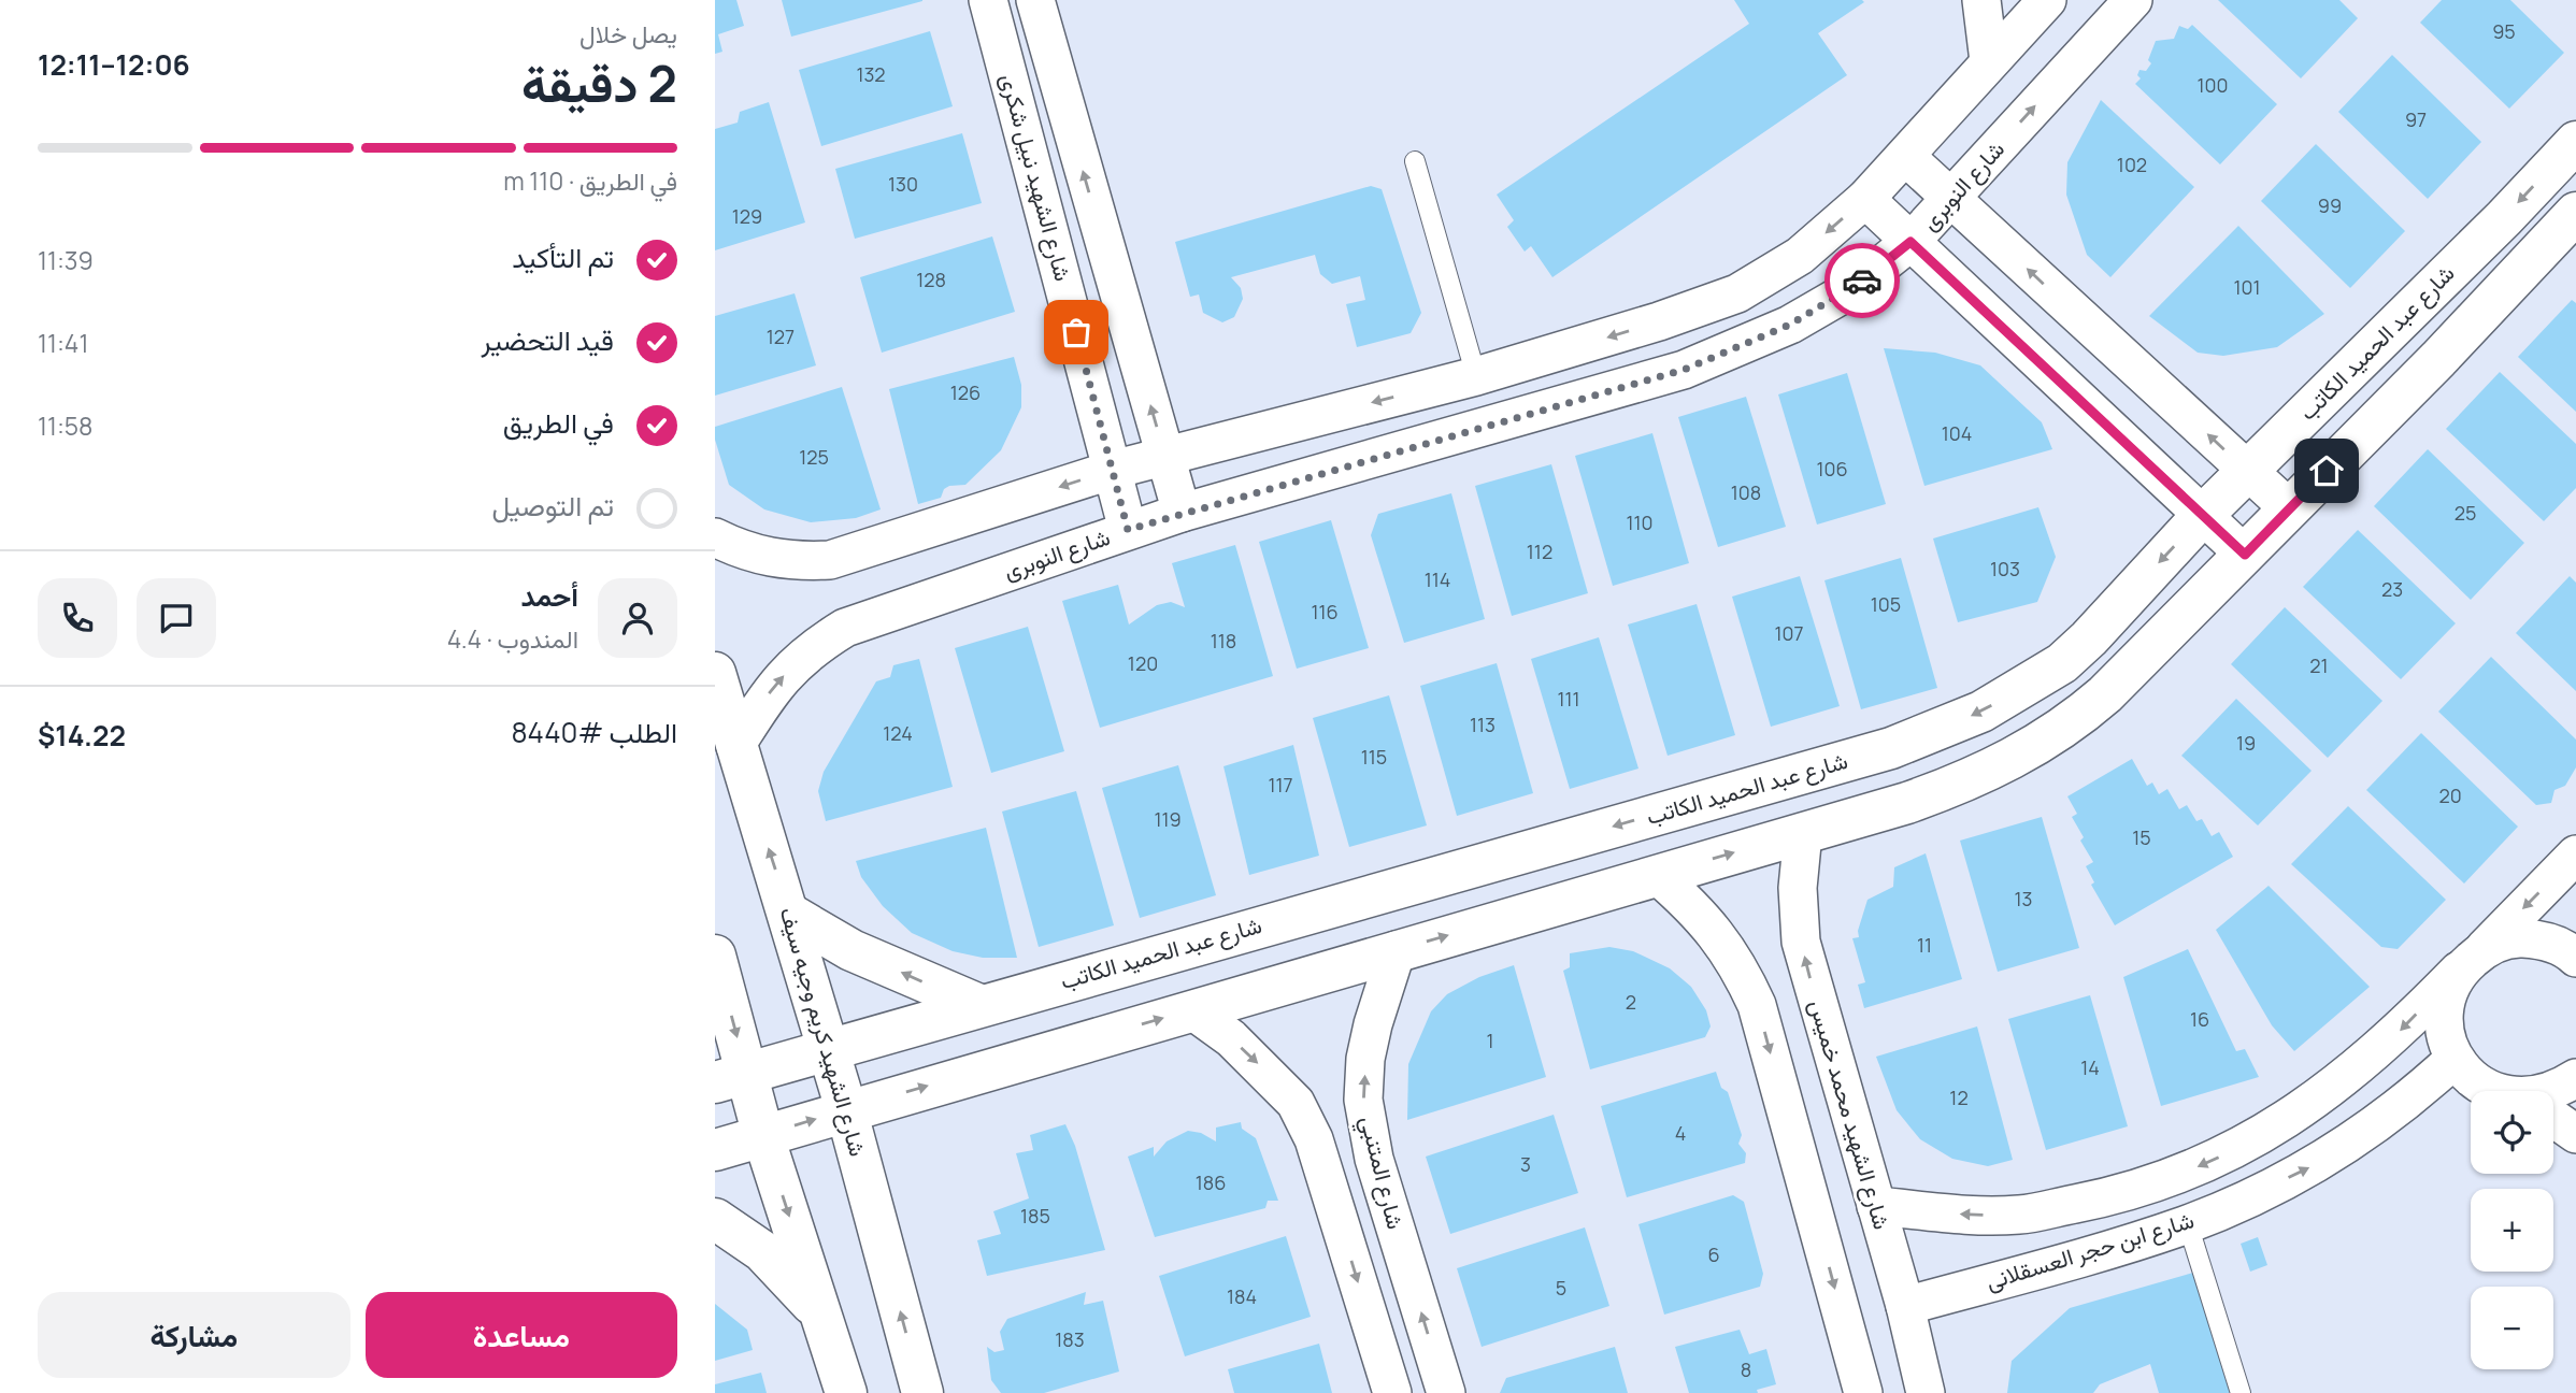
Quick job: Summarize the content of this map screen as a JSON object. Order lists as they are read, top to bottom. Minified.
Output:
{"streets":{"street":["شارع الشهيد نبيل شكرى","شارع النوبرى","شارع عبد الحميد الكاتب","شارع الشهيد كريم وجيه سيف","شارع الشهيد محمد خميس","شارع المتنبي","شارع ابن حجر العسقلانى"]},"crossings":[["شارع الشهيد نبيل شكرى","شارع النوبرى"],["شارع النوبرى","شارع الشهيد كريم وجيه سيف"],["شارع عبد الحميد الكاتب","شارع الشهيد كريم وجيه سيف"],["شارع الشهيد محمد خميس","شارع ابن حجر العسقلانى"]],"one_way":["شارع النوبرى"],"house_numbers":["95","132","100","97","102","130","99","129","128","101","127","126","104","125","106","108","25","110","112","103","114","23","105","116","107","118","120","21","111","113","124","19","115","117","20","119","15","13","11","2","16","1","14","12","4","3","186","185","6","5","184","183","8"],"page":{"heading":["2 دقيقة","يصل خلال","12:06–12:11"],"panel":["أحمد","المندوب · 4.4","الطلب #8440","$14.22"],"bar":"في الطريق · 110 m","list":[["تم التأكيد","11:39"],["قيد التحضير","11:41"],["في الطريق","11:58"],"تم التوصيل"],"map_buttons":["+","−"],"buttons":["مساعدة","مشاركة"]}}
